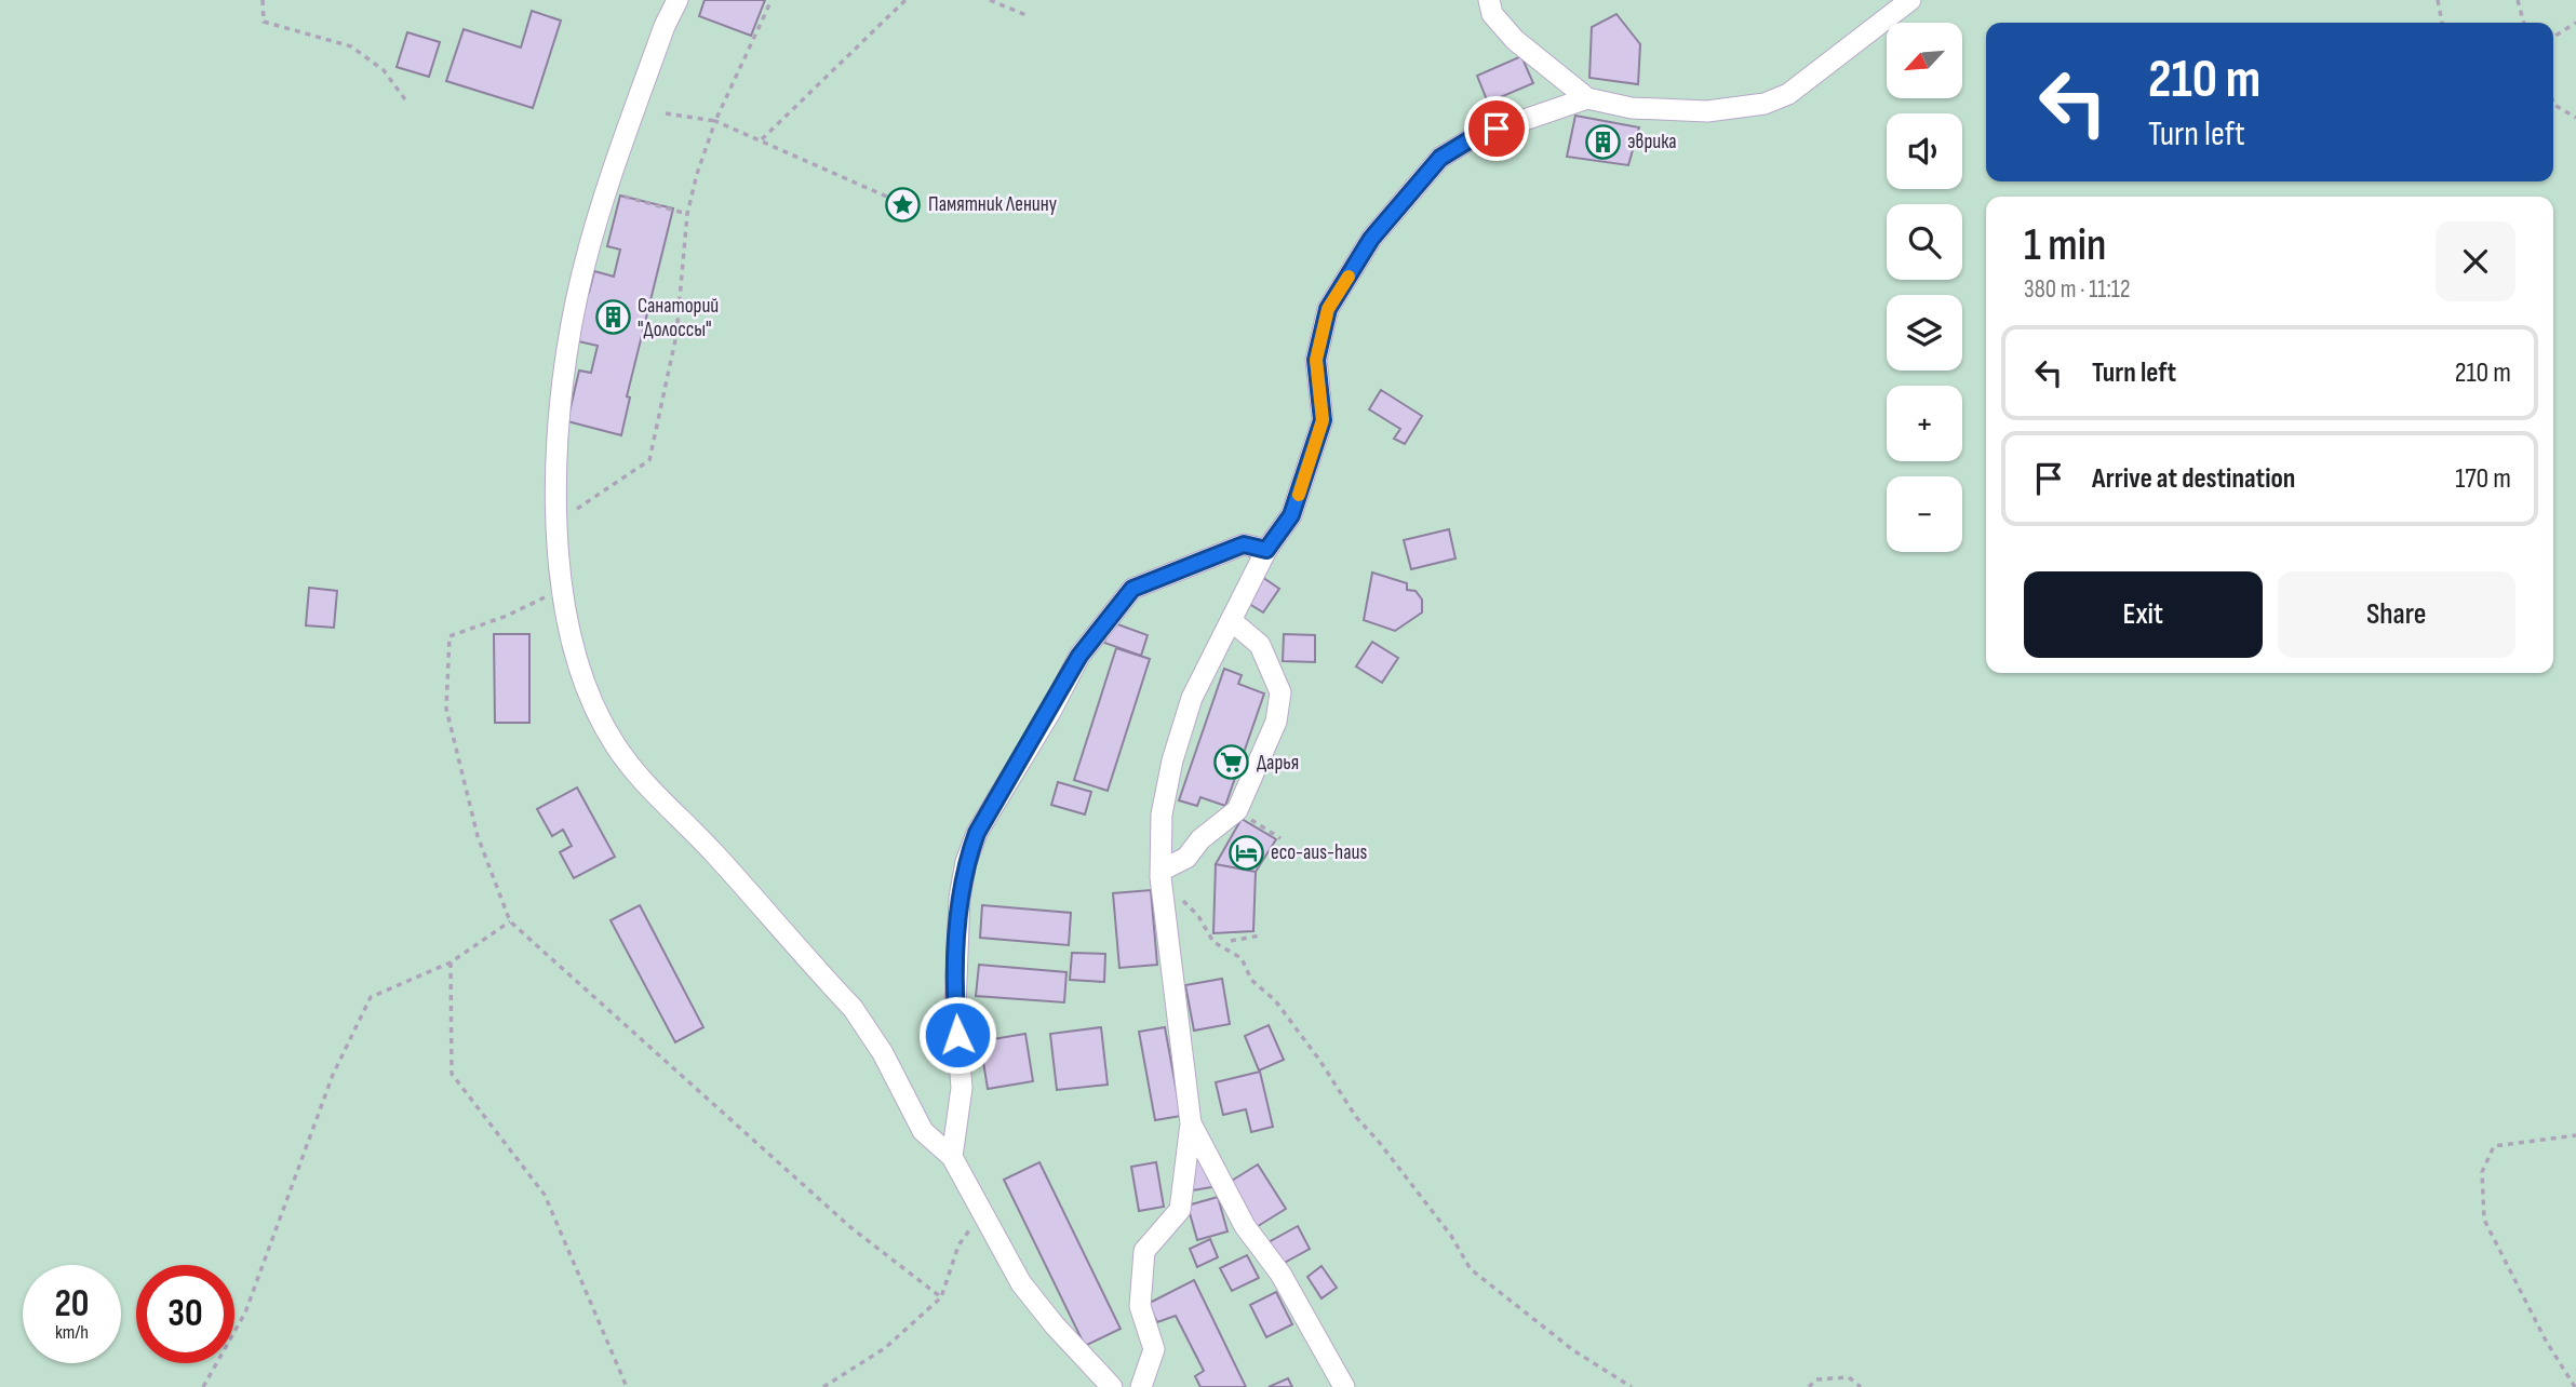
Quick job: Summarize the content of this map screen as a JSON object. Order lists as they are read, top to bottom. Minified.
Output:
{"places":{"building":["эврика","Санаторий \"Долоссы\""],"place":["Памятник Ленину"],"supermarket":["Дарья"],"hotel":["eco-aus-haus"]},"north":"bottom left","page":{"map_buttons":["+","−"],"turn":["210 m","Turn left"],"heading":["1 min","380 m · 11:12"],"list":[{"name":"Turn left","value":"210 m"},{"name":"Arrive at destination","value":"170 m"}],"buttons":["Exit","Share"],"speed":"20 km/h","limit":"30"}}
